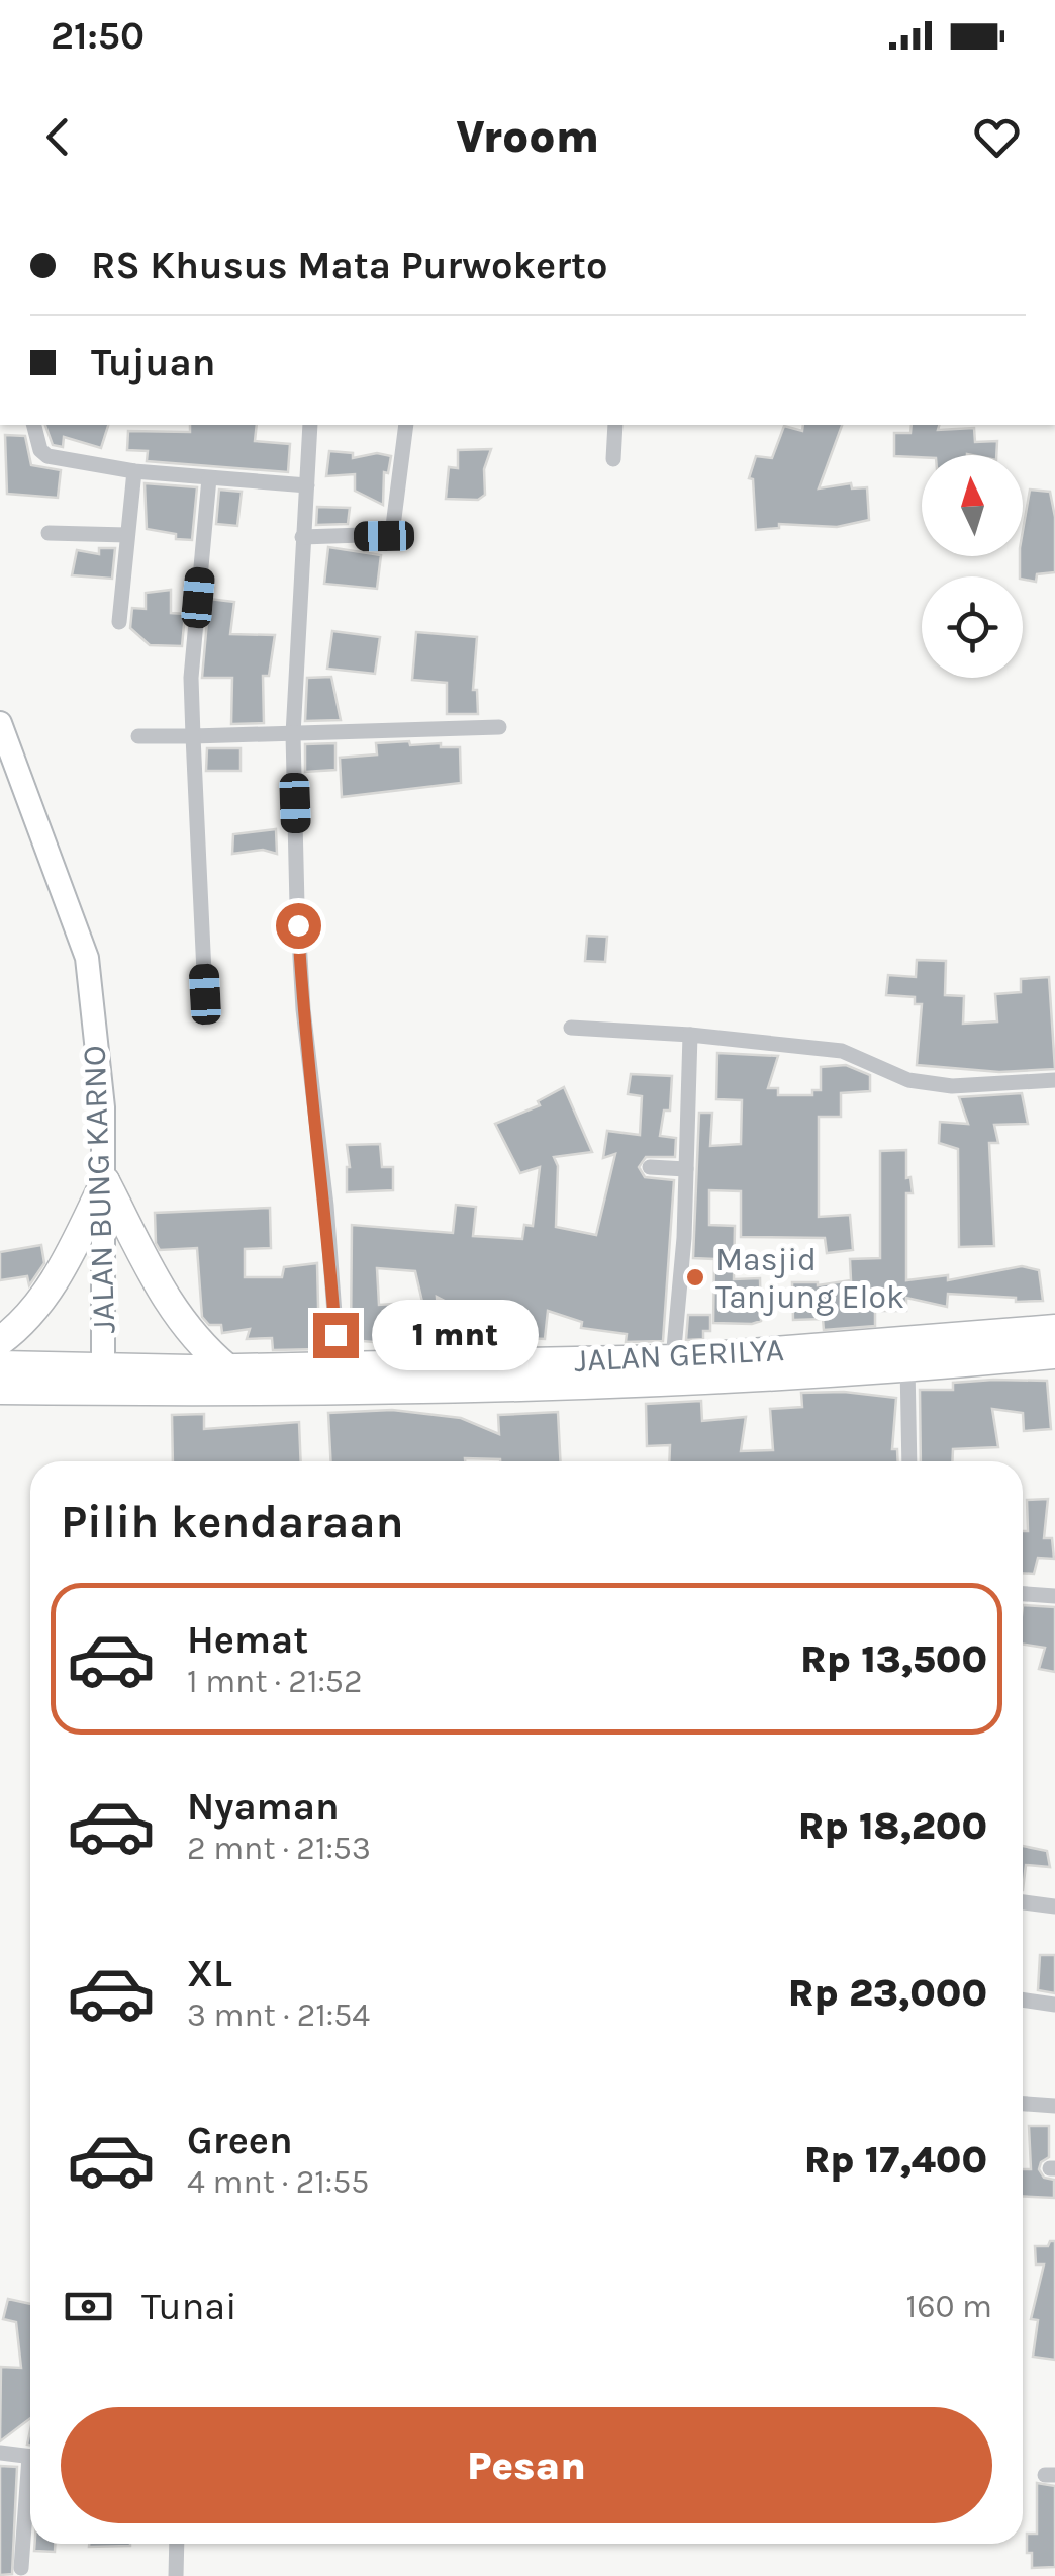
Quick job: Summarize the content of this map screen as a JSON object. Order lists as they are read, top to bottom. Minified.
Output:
{"streets":{"highway":["JALAN GERILYA"],"main road":["JALAN BUNG KARNO"]},"crossings":[["JALAN BUNG KARNO","JALAN GERILYA"]],"places":["Masjid Tanjung Elok"],"north":"top","page":{"status":"21:50","header":"Vroom","banner":["RS Khusus Mata Purwokerto","Tujuan"],"bubble":"1 mnt","heading":"Pilih kendaraan","list":[{"name":"Hemat","note":"1 mnt · 21:52","value":"Rp 13,500"},{"name":"Nyaman","note":"2 mnt · 21:53","value":"Rp 18,200"},{"name":"XL","note":"3 mnt · 21:54","value":"Rp 23,000"},{"name":"Green","note":"4 mnt · 21:55","value":"Rp 17,400"}],"pay":["Tunai","160 m"],"buttons":"Pesan"}}
